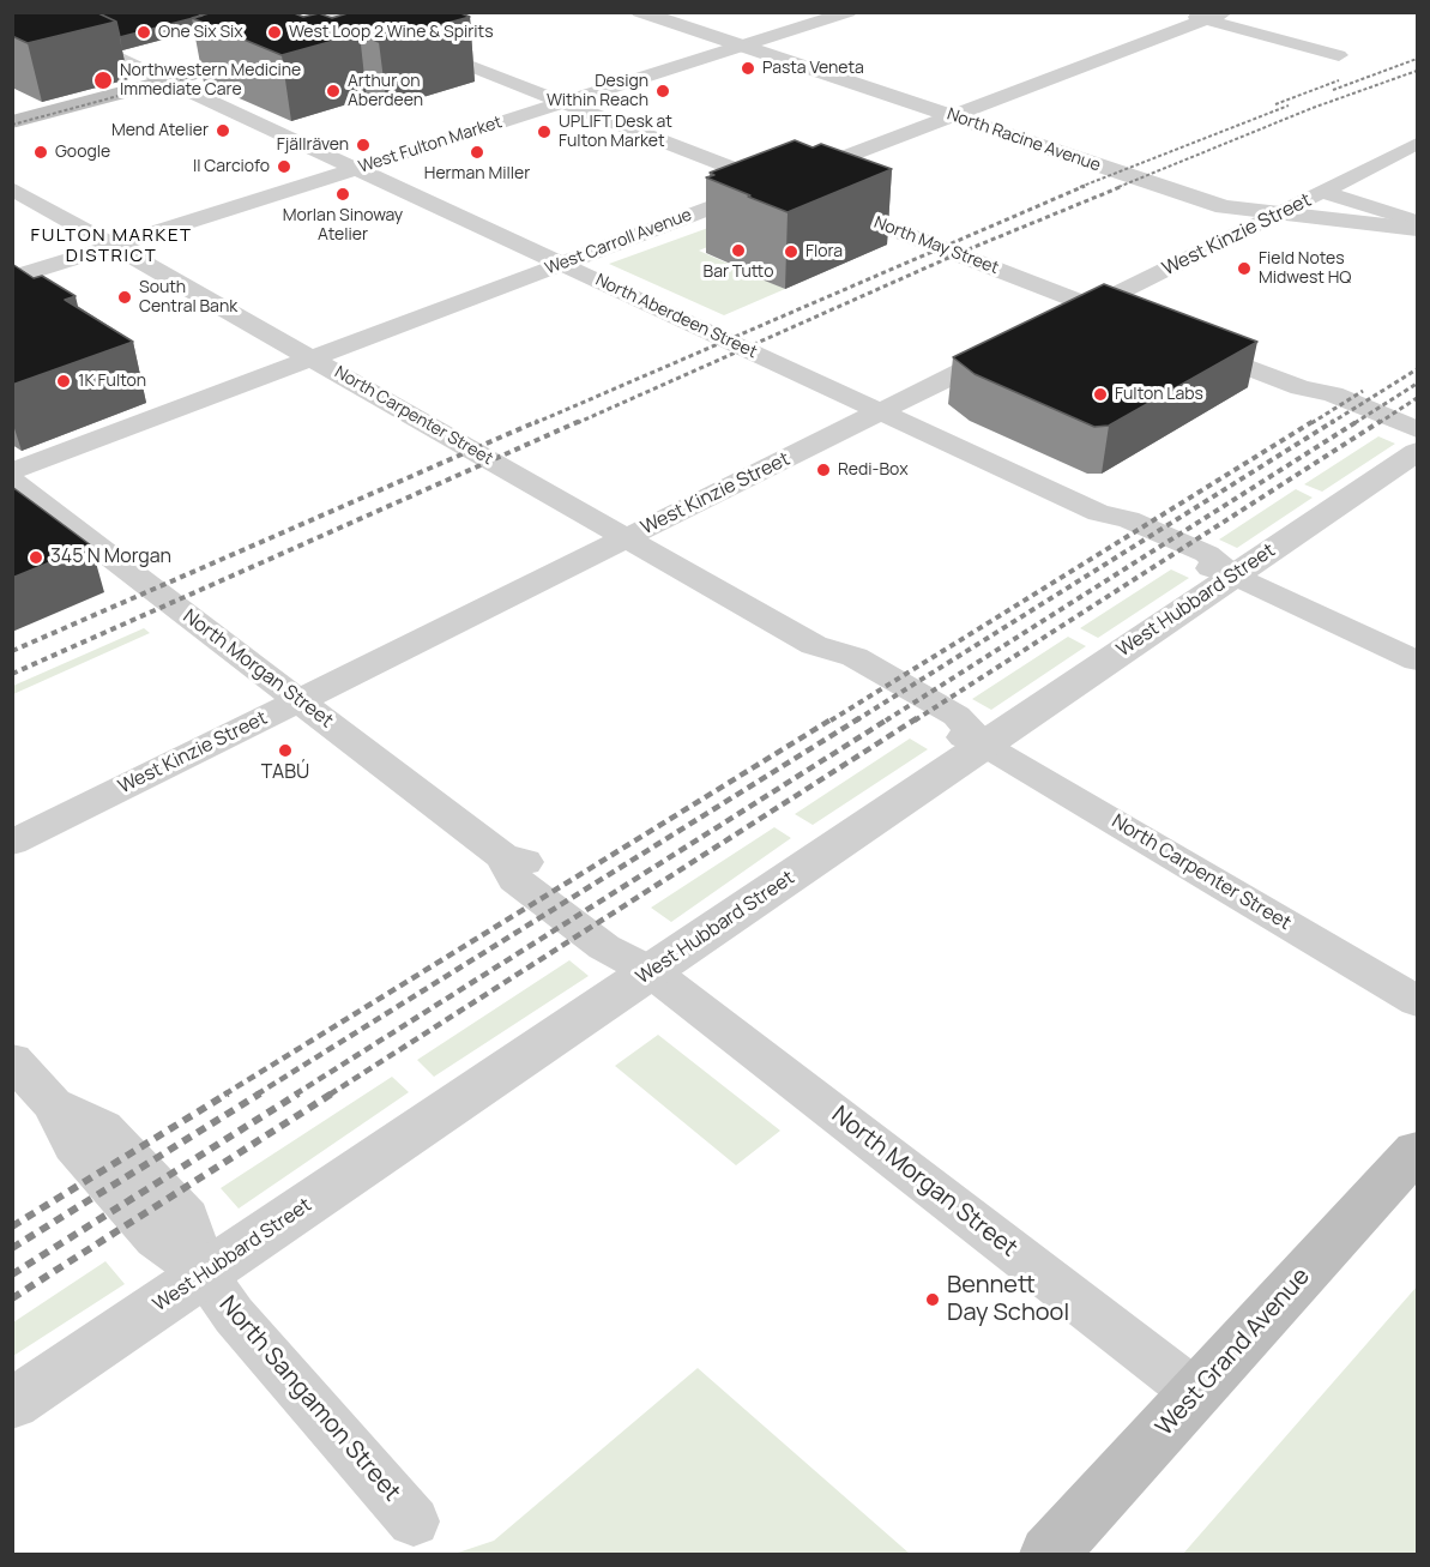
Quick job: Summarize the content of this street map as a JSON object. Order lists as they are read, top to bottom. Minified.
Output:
{"streets":{"main road":["West Grand Avenue"],"street":["North Racine Avenue","West Fulton Market","West Kinzie Street","West Carroll Avenue","North May Street","North Aberdeen Street","North Carpenter Street","West Hubbard Street","North Morgan Street","North Sangamon Street"]},"crossings":[["North Racine Avenue","West Fulton Market"],["North Racine Avenue","West Kinzie Street"],["North Racine Avenue","West Carroll Avenue"],["West Fulton Market","North Aberdeen Street"],["West Fulton Market","North Carpenter Street"],["West Kinzie Street","North May Street"],["West Kinzie Street","North Aberdeen Street"],["West Kinzie Street","North Carpenter Street"],["West Kinzie Street","North Morgan Street"],["West Carroll Avenue","North Aberdeen Street"],["West Carroll Avenue","North Carpenter Street"],["North Aberdeen Street","West Hubbard Street"],["North Carpenter Street","West Hubbard Street"],["West Hubbard Street","North Morgan Street"],["West Hubbard Street","North Sangamon Street"],["North Morgan Street","West Grand Avenue"]],"districts":["FULTON MARKET DISTRICT"],"places":["One Six Six","West Loop 2 Wine & Spirits","Pasta Veneta","Northwestern Medicine Immediate Care","Arthur on Aberdeen","Design Within Reach","Mend Atelier","UPLIFT Desk at Fulton Market","Fjällräven","Google","Herman Miller","Il Carciofo","Morlan Sinoway Atelier","Bar Tutto","Flora","Field Notes Midwest HQ","South Central Bank","1K Fulton","Fulton Labs","Redi-Box","345 N Morgan","TABÚ","Bennett Day School"]}
